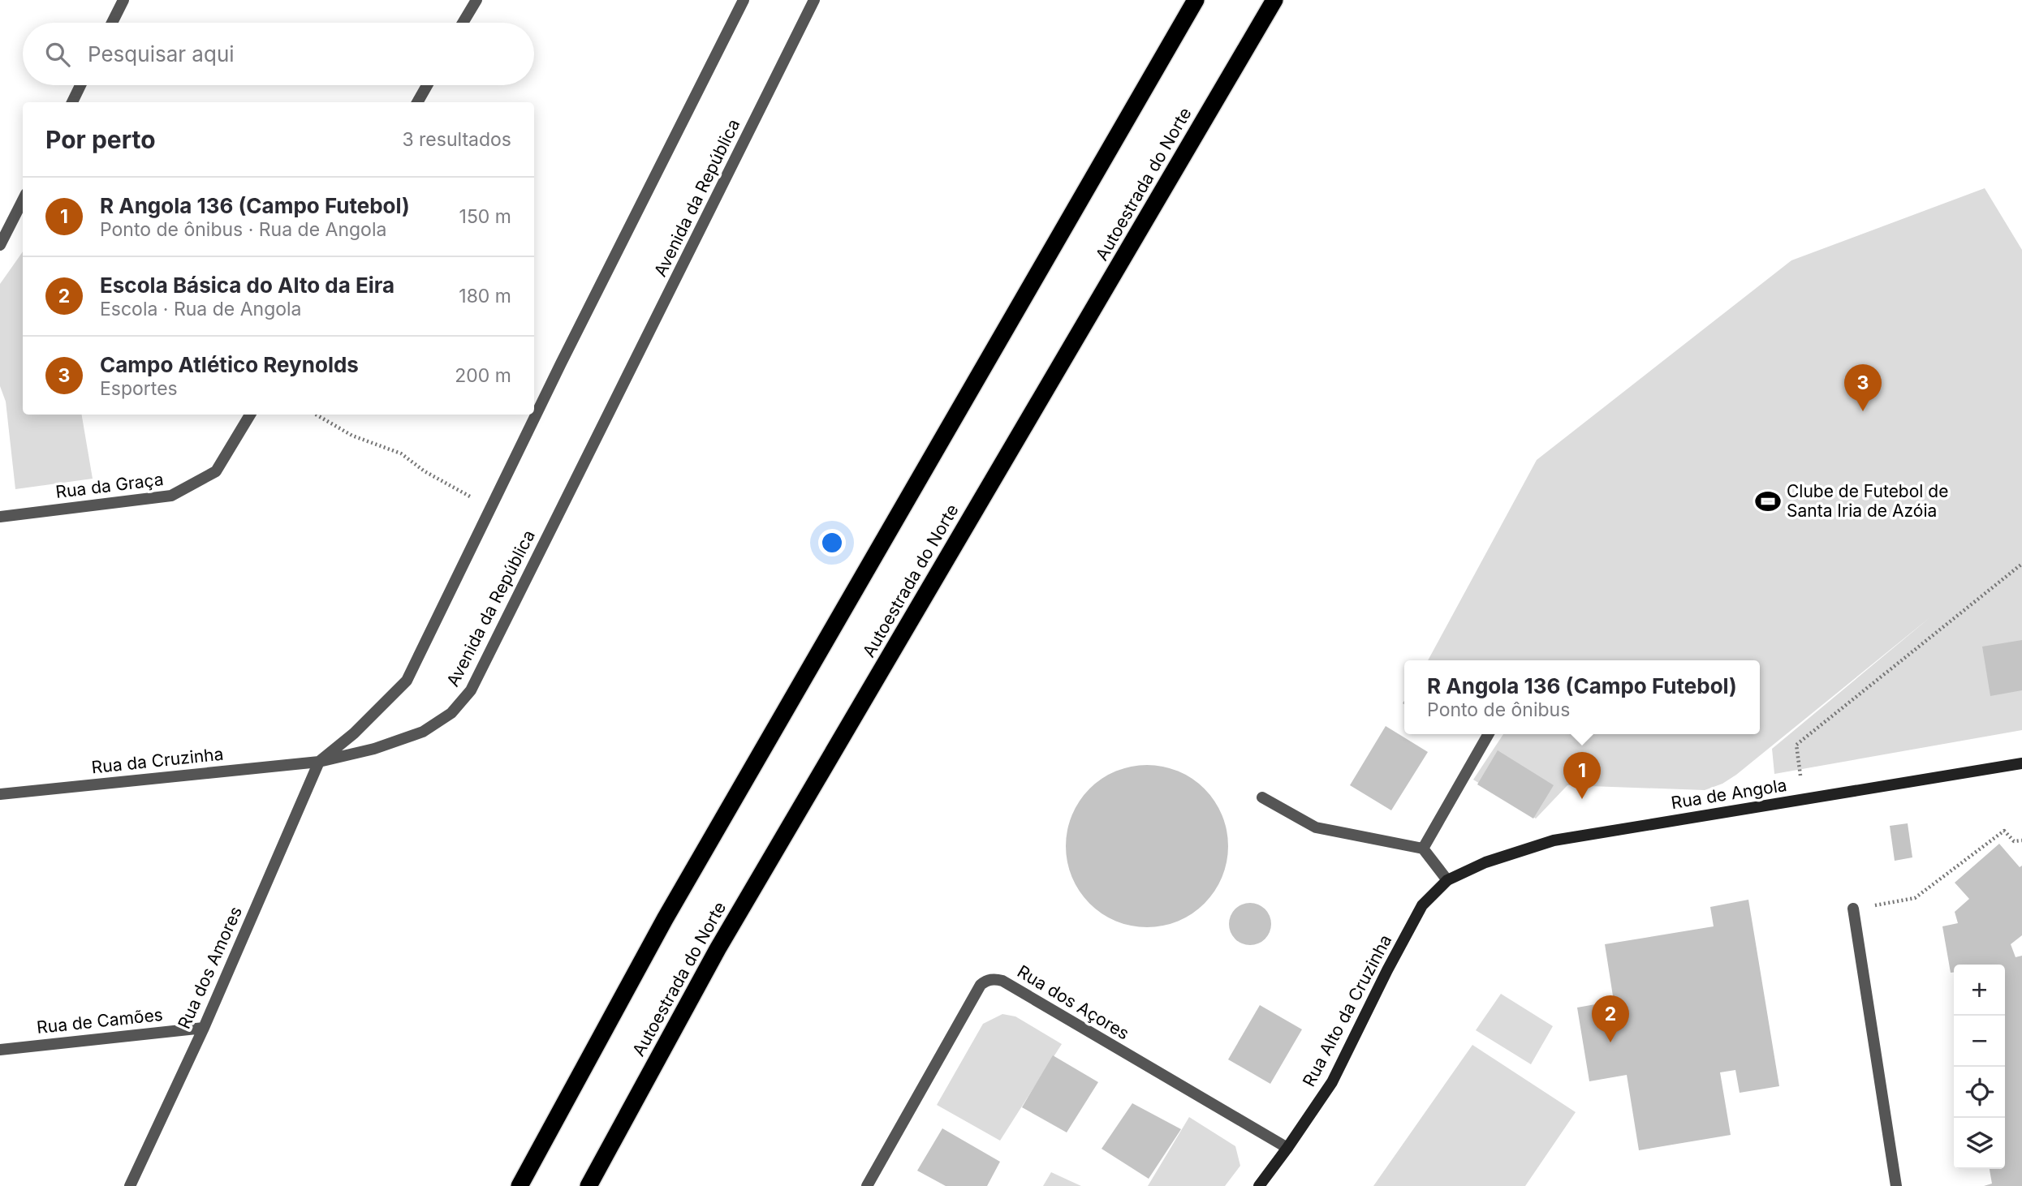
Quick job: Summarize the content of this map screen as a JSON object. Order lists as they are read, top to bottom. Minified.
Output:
{"streets":{"highway":["Autoestrada do Norte"],"street":["Avenida da República","Rua da Graça","Rua da Cruzinha","Rua de Angola","Rua dos Amores","Rua dos Açores","Rua Alto da Cruzinha","Rua de Camões"]},"crossings":[["Avenida da República","Rua da Cruzinha"],["Avenida da República","Rua dos Amores"],["Rua da Cruzinha","Rua dos Amores"],["Rua de Angola","Rua Alto da Cruzinha"],["Rua dos Amores","Rua de Camões"],["Rua dos Açores","Rua Alto da Cruzinha"]],"places":{"sports":["Clube de Futebol de Santa Iria de Azóia"]},"page":{"search":"Pesquisar aqui","heading":["Por perto","3 resultados"],"list":[{"mark":"1","name":"R Angola 136 (Campo Futebol)","note":"Ponto de ônibus · Rua de Angola","value":"150 m"},{"mark":"2","name":"Escola Básica do Alto da Eira","note":"Escola · Rua de Angola","value":"180 m"},{"mark":"3","name":"Campo Atlético Reynolds","note":"Esportes","value":"200 m"}],"pins":["3","1","2"],"popup":["R Angola 136 (Campo Futebol)","Ponto de ônibus"],"map_buttons":["+","−"]}}
